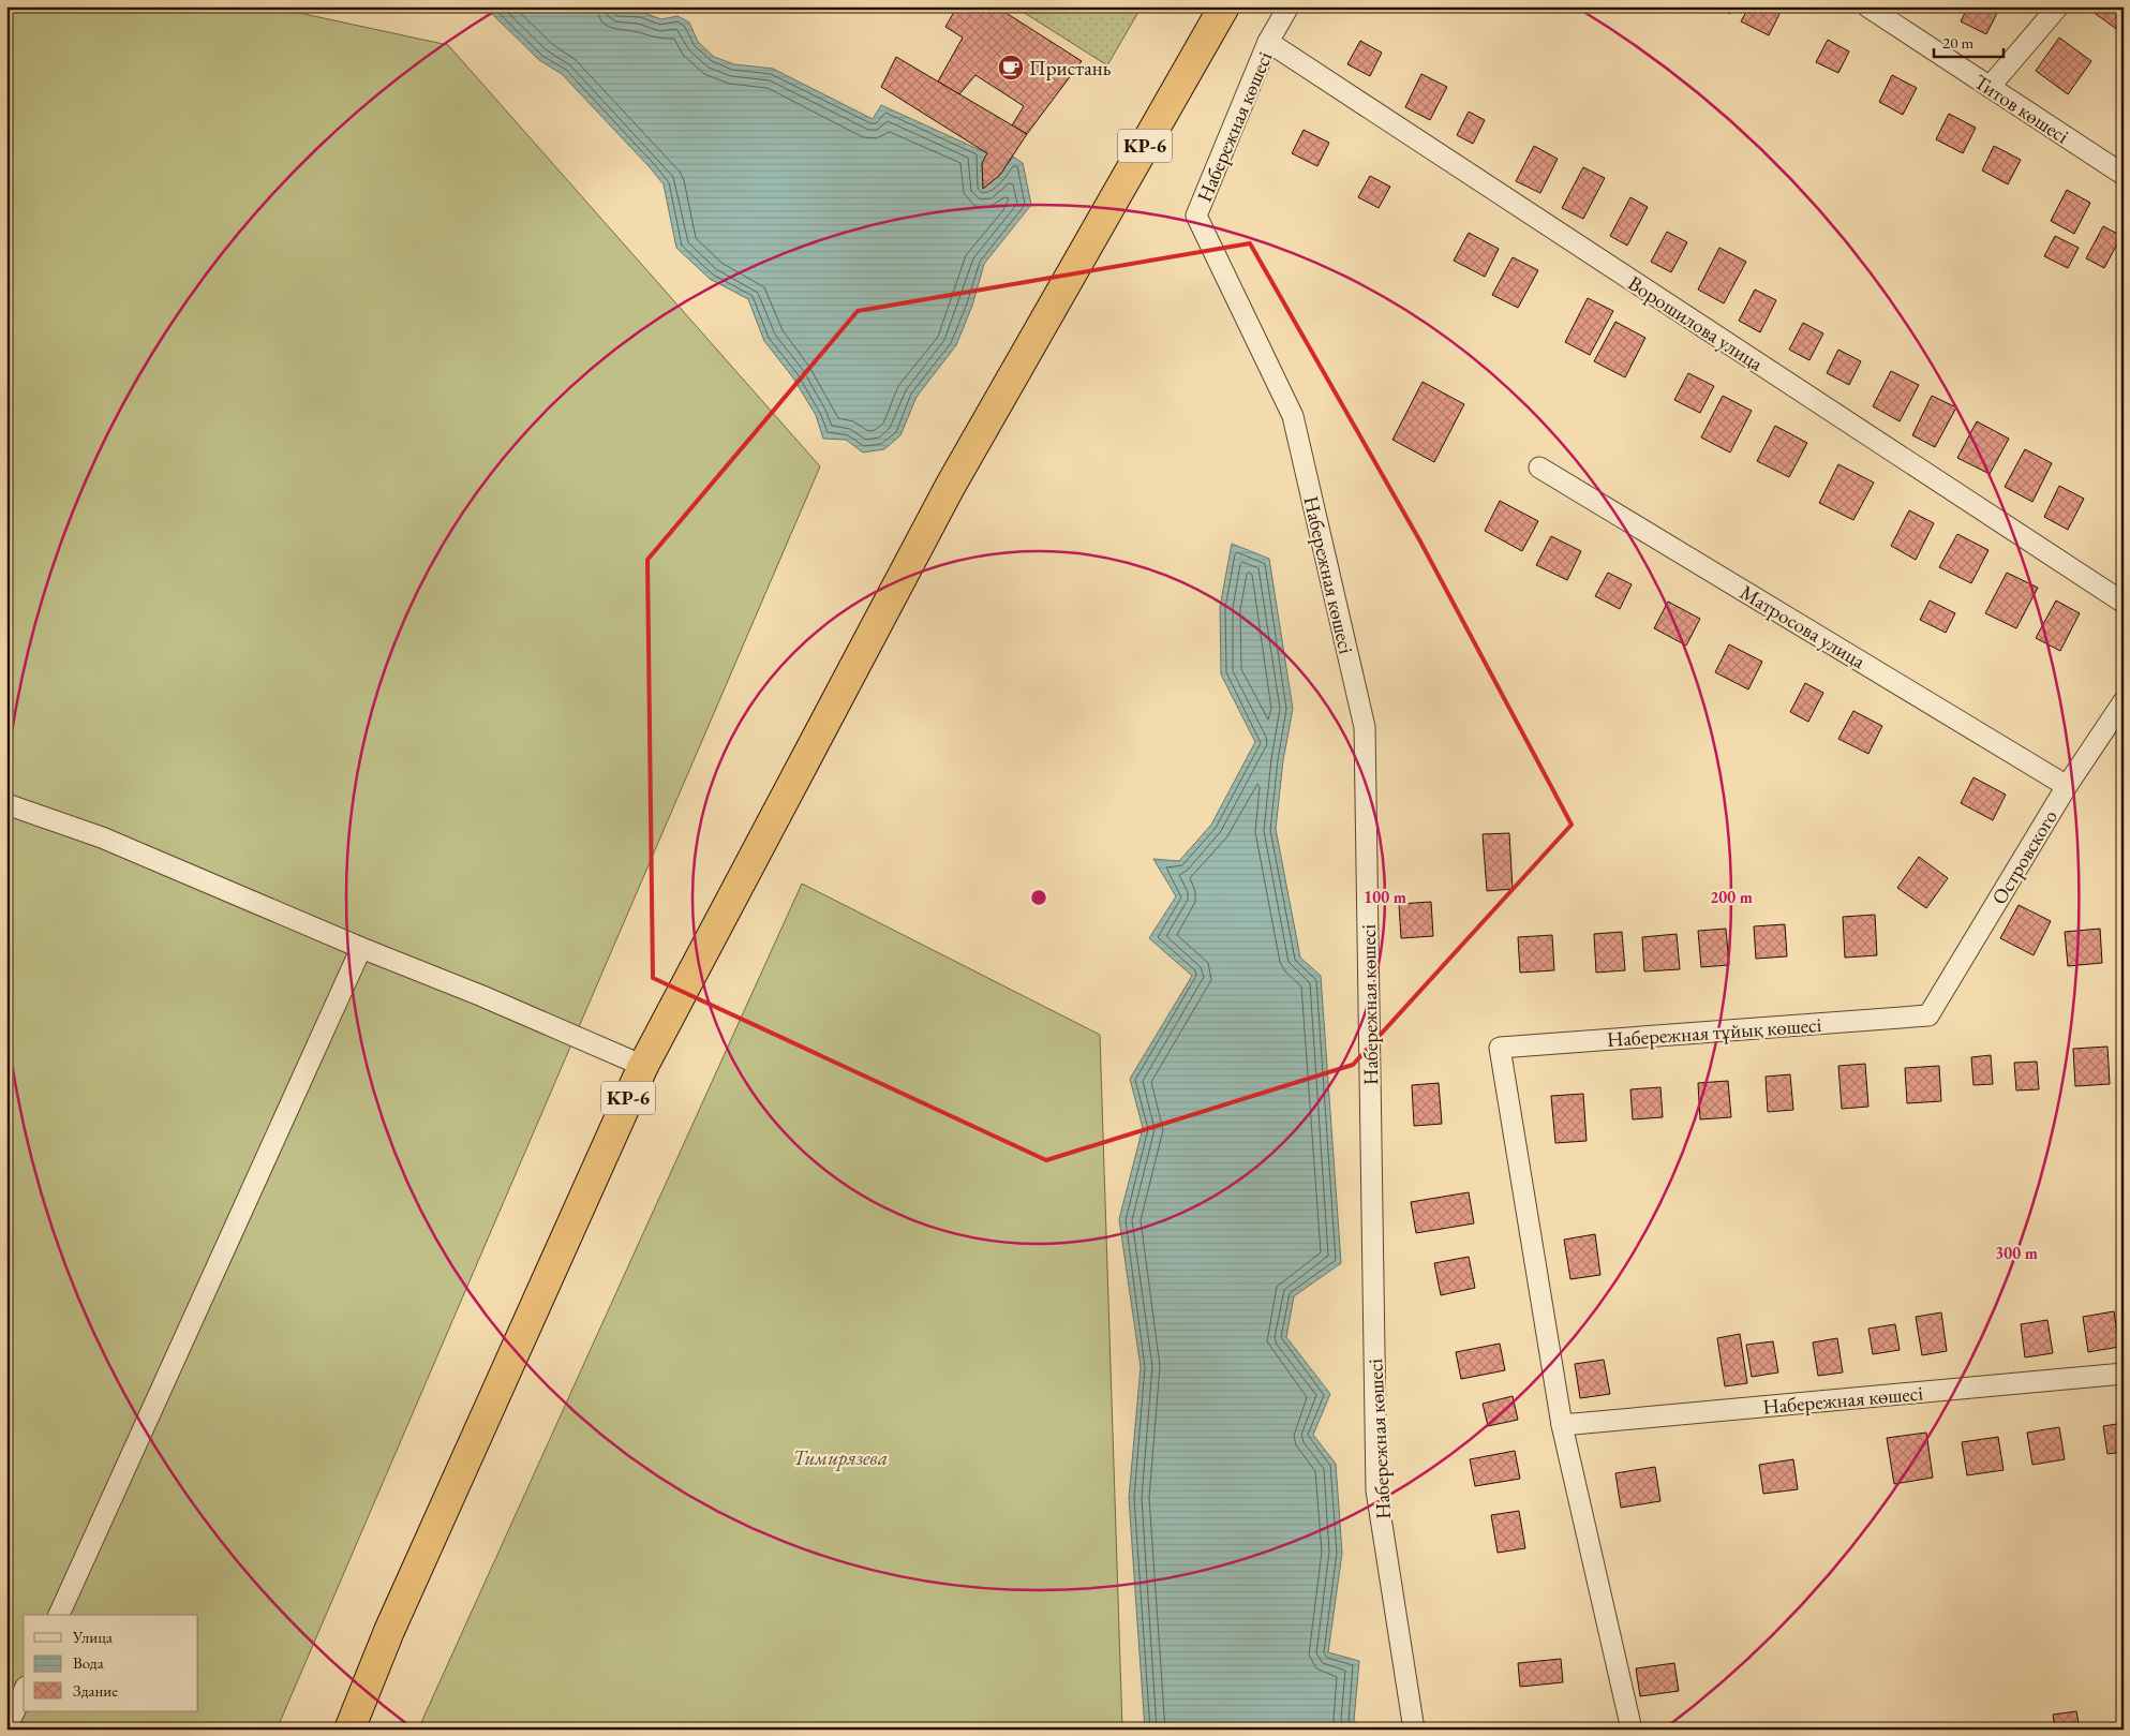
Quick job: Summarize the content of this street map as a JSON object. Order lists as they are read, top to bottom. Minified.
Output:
{"streets":{"highway":["KP-6"],"street":["Титов көшесі","Набережная көшесі","Ворошилова улица","Матросова улица","Островского","Набережная тұйық көшесі"]},"crossings":[["Набережная көшесі","Ворошилова улица"],["Набережная көшесі","Набережная тұйық көшесі"],["Матросова улица","Островского"],["Островского","Набережная тұйық көшесі"]],"parks":["Тимирязева"],"places":{"cafe":["Пристань"]},"legend":["Улица","Вода","Здание"],"scale_bar":"20 m","rings":["100 m","200 m","300 m"]}
